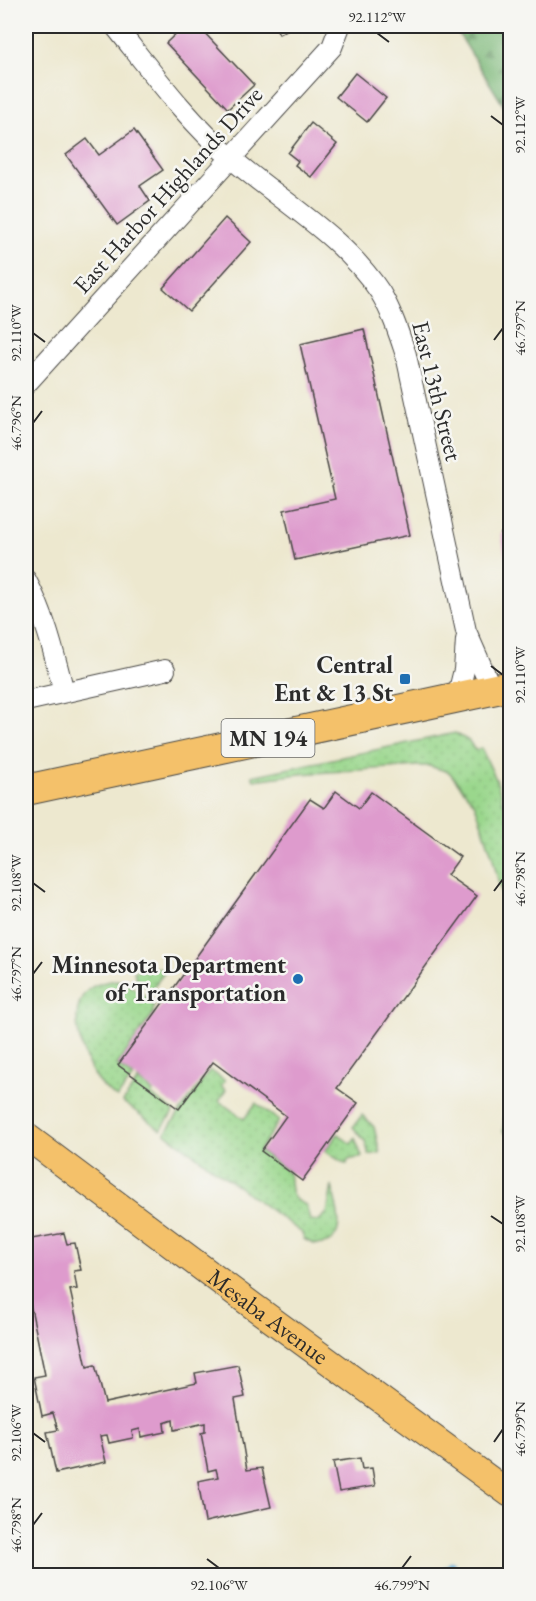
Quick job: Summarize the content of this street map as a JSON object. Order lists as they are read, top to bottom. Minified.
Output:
{"streets":{"highway":["MN 194"],"main road":["Mesaba Avenue"],"street":["East Harbor Highlands Drive","East 13th Street"]},"crossings":[["East Harbor Highlands Drive","East 13th Street"],["East 13th Street","MN 194"]],"places":{"transit":["Central Ent & 13 St"],"other":["Minnesota Department of Transportation"]},"coordinates":["92.112°W","46.797°N","92.110°W","46.796°N","46.798°N","92.108°W","46.799°N","92.106°W"]}
